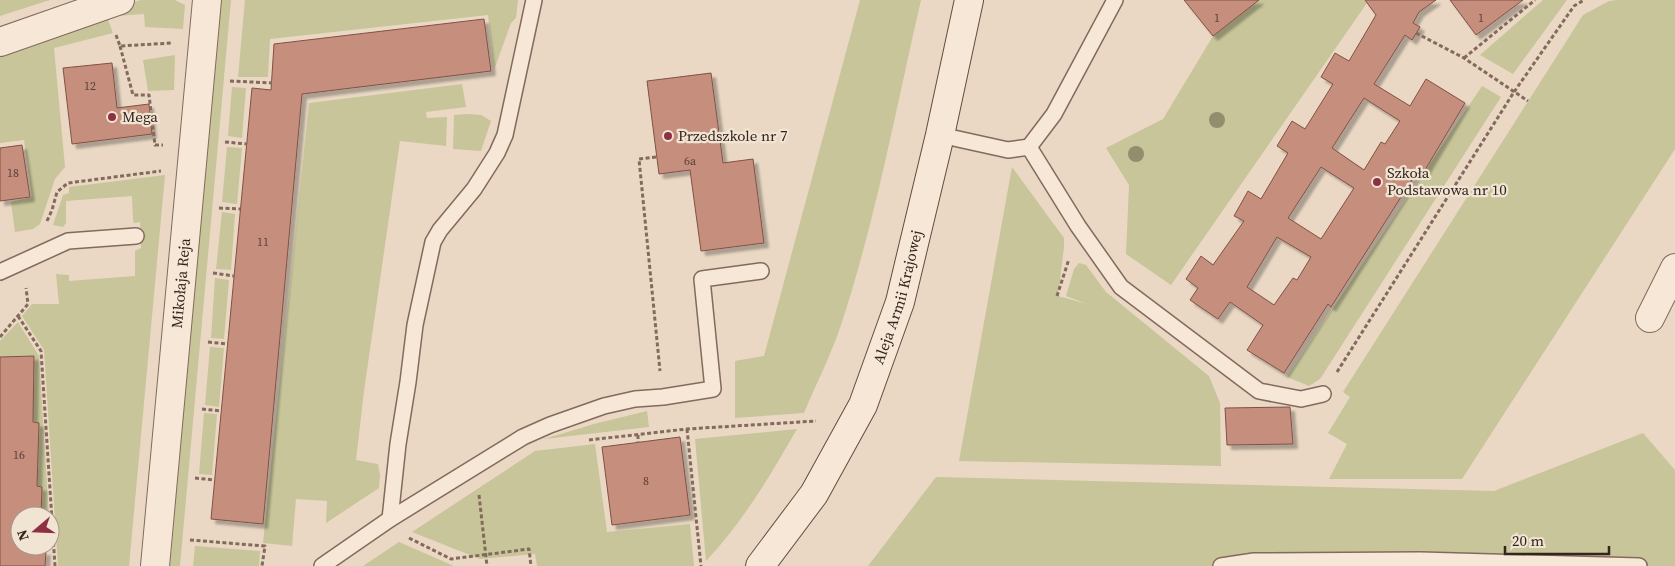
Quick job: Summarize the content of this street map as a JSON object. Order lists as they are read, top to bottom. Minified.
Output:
{"streets":{"street":["Mikołaja Reja","Aleja Armii Krajowej"]},"places":["Mega","Przedszkole nr 7","Szkoła Podstawowa nr 10"],"house_numbers":["1","1","12","6a","18","11","16","8"],"scale_bar":"20 m","north":"left"}
